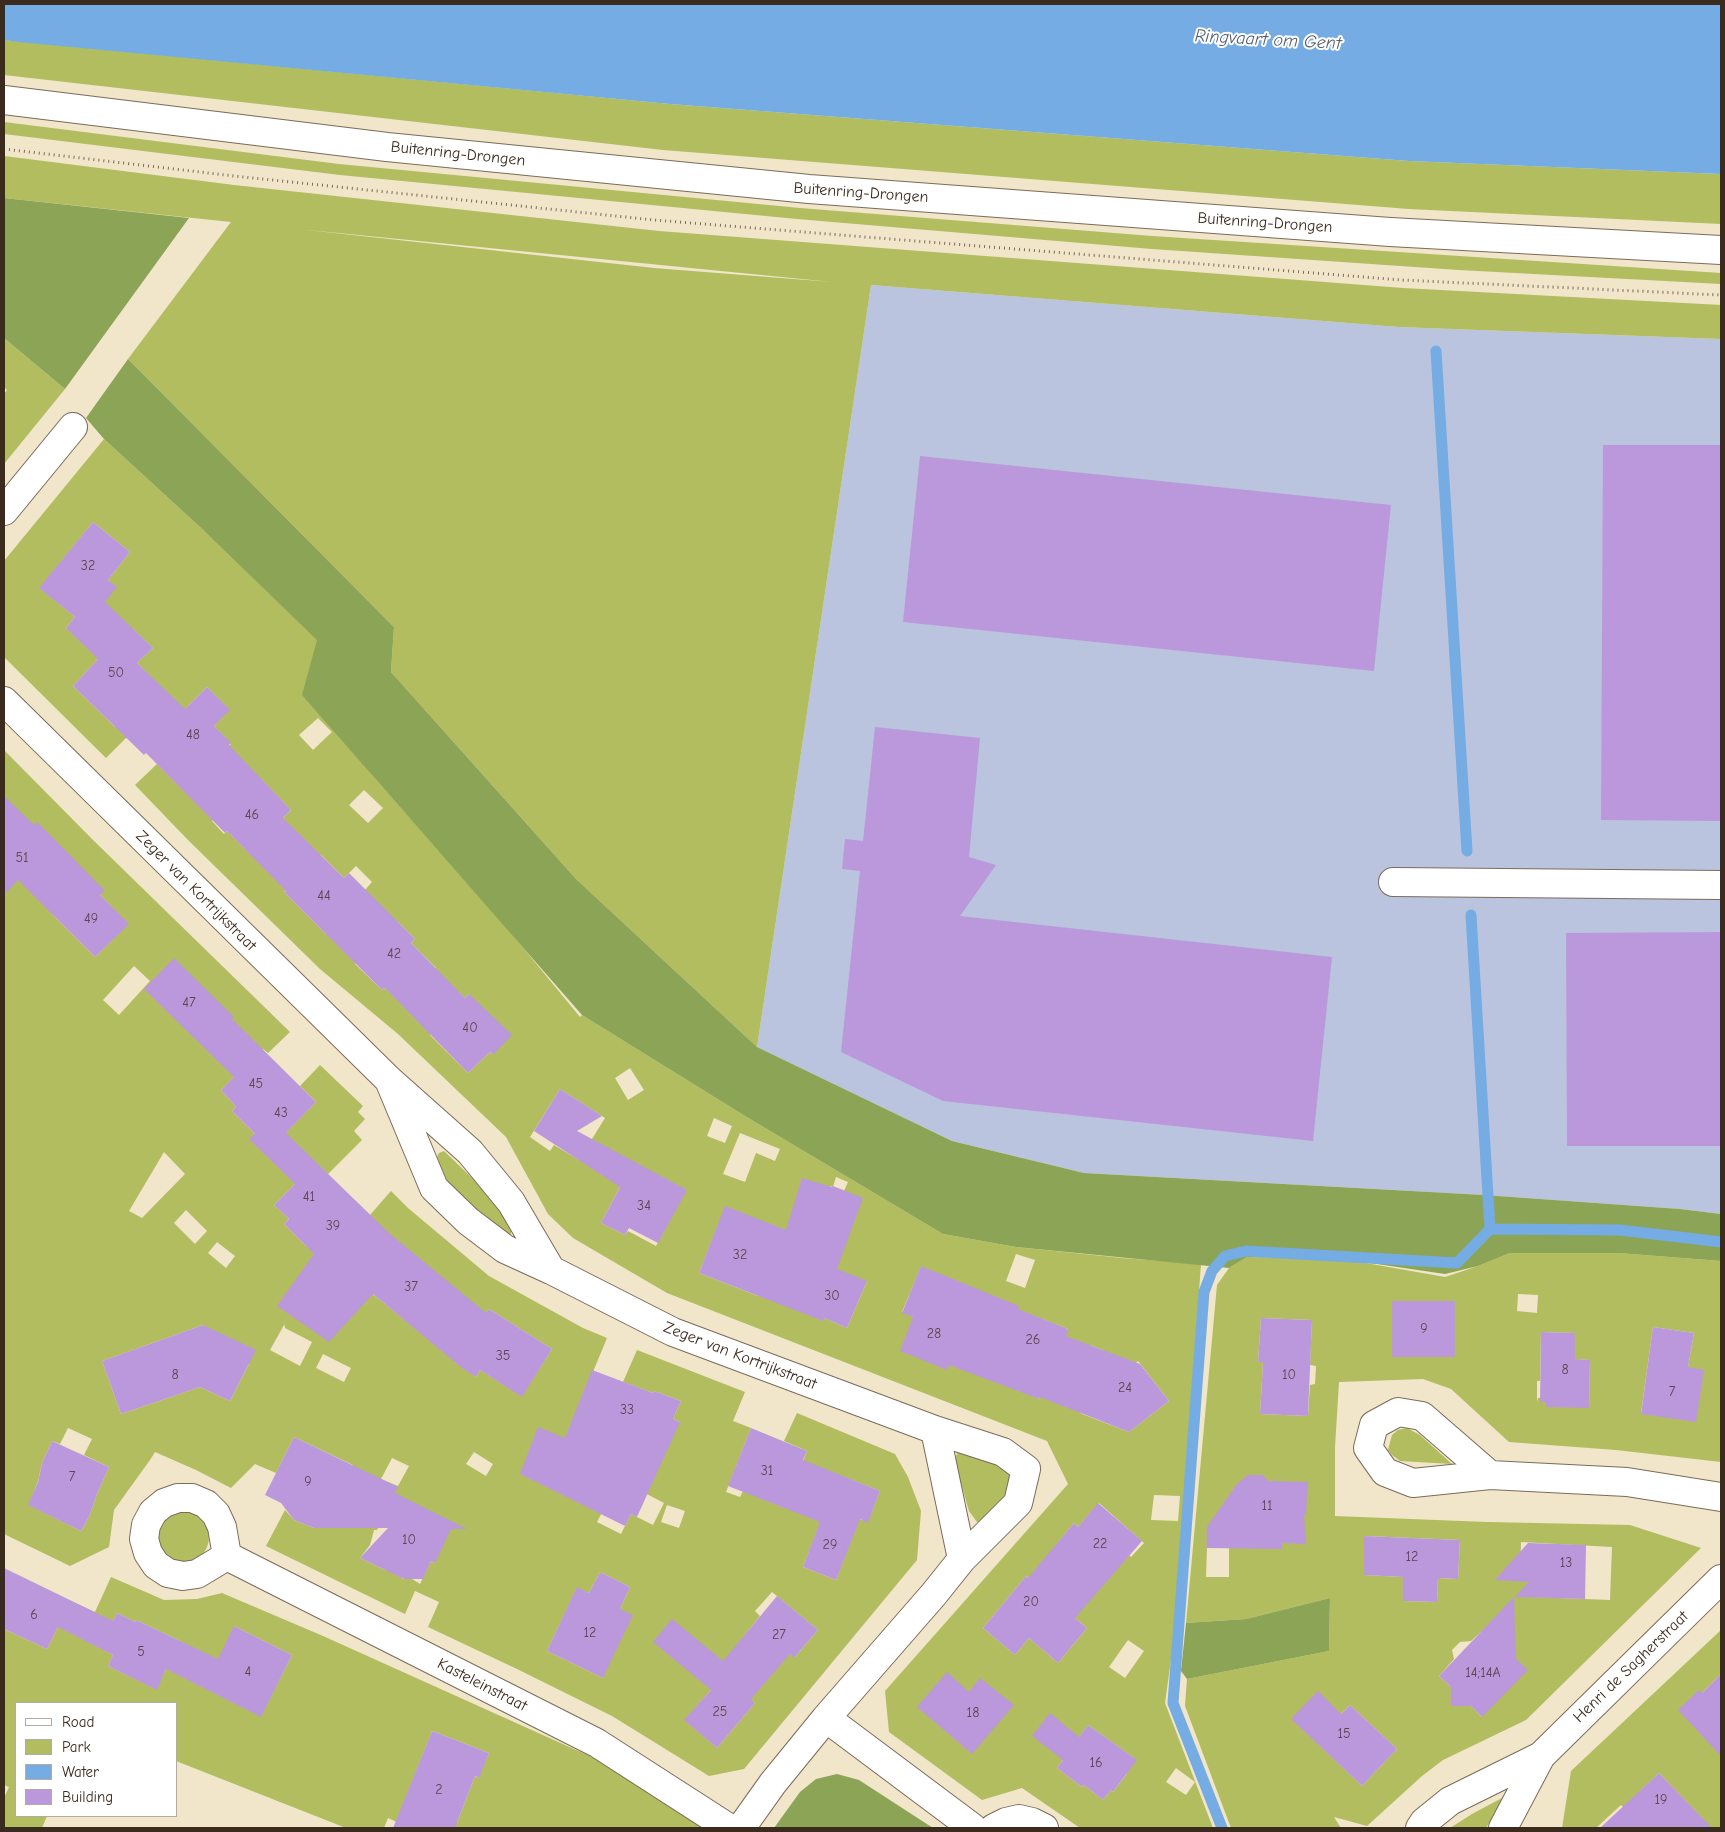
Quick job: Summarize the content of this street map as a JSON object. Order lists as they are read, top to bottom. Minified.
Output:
{"streets":{"main road":["Buitenring-Drongen","Zeger van Kortrijkstraat","Henri de Sagherstraat","Kasteleinstraat"]},"water":["Ringvaart om Gent"],"house_numbers":["32","50","48","46","51","44","49","42","47","40","45","43","41","34","39","32","37","30","9","28","26","35","8","8","10","24","7","33","31","7","9","11","10","22","29","12","13","20","6","12","27","5","4","14;14A","25","18","15","16","2","19"],"legend":["Road","Park","Water","Building"]}
